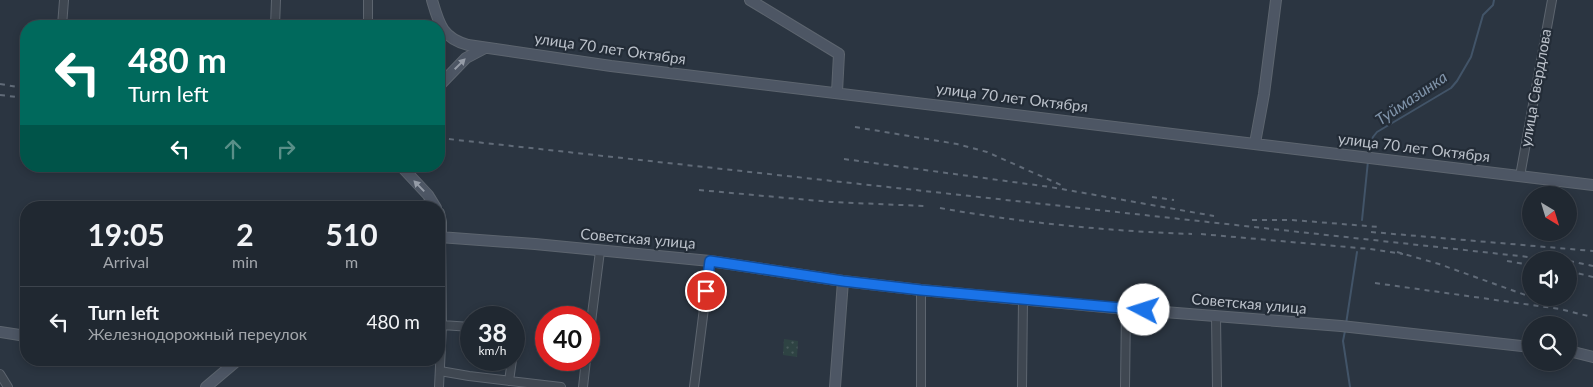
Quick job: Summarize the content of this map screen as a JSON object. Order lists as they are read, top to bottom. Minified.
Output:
{"streets":{"street":["улица 70 лет Октября","улица Свердлова","Советская улица"]},"crossings":[["улица 70 лет Октября","улица Свердлова"]],"water":["Туймазинка"],"north":"bottom right","page":{"turn":["480 m","Turn left"],"eta":["19:05","Arrival","2","min","510","m"],"list":[{"name":"Turn left","note":"Железнодорожный переулок","value":"480 m"}],"speed":"38 km/h","limit":"40"}}
